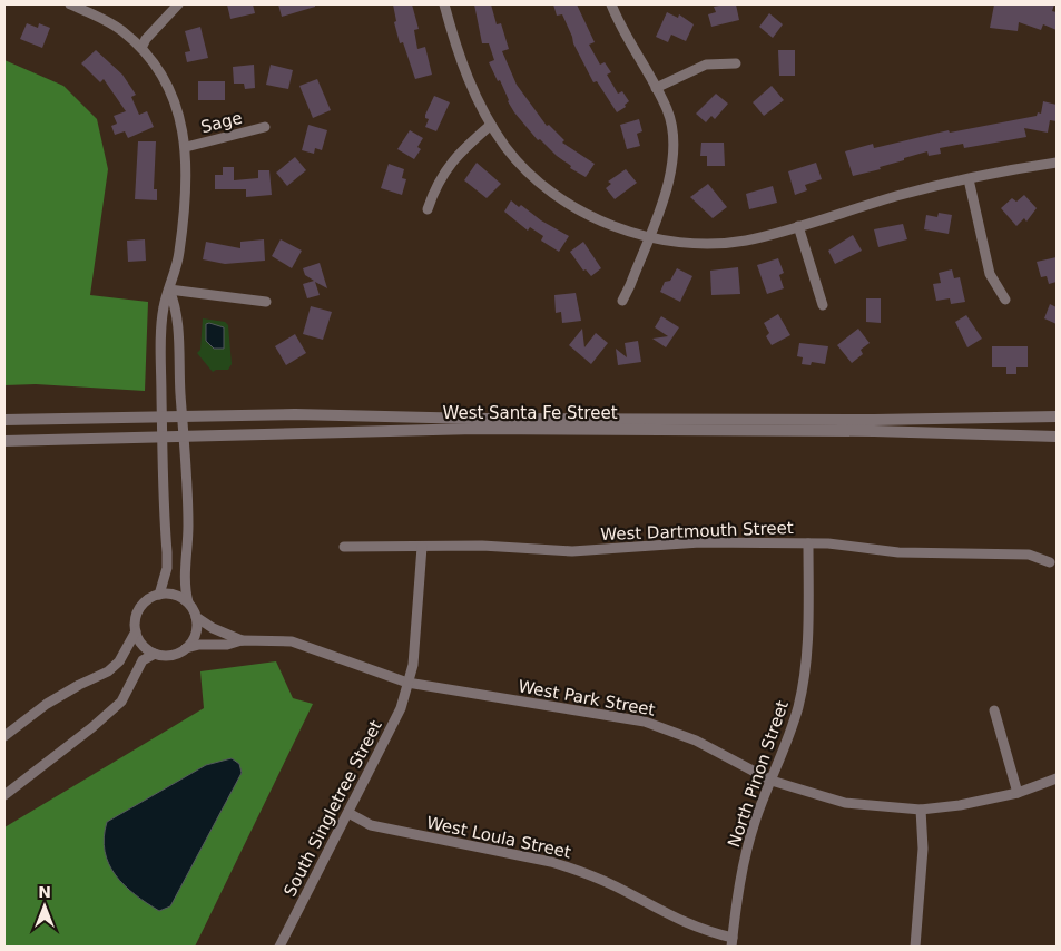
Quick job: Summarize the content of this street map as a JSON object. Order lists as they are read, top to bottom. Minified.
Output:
{"streets":{"street":["Sage","West Santa Fe Street","West Dartmouth Street","West Park Street","North Pinon Street","South Singletree Street","West Loula Street"]},"crossings":[["West Dartmouth Street","North Pinon Street"],["West Dartmouth Street","South Singletree Street"],["West Park Street","North Pinon Street"],["West Park Street","South Singletree Street"],["North Pinon Street","West Loula Street"],["South Singletree Street","West Loula Street"]],"north":"top"}
